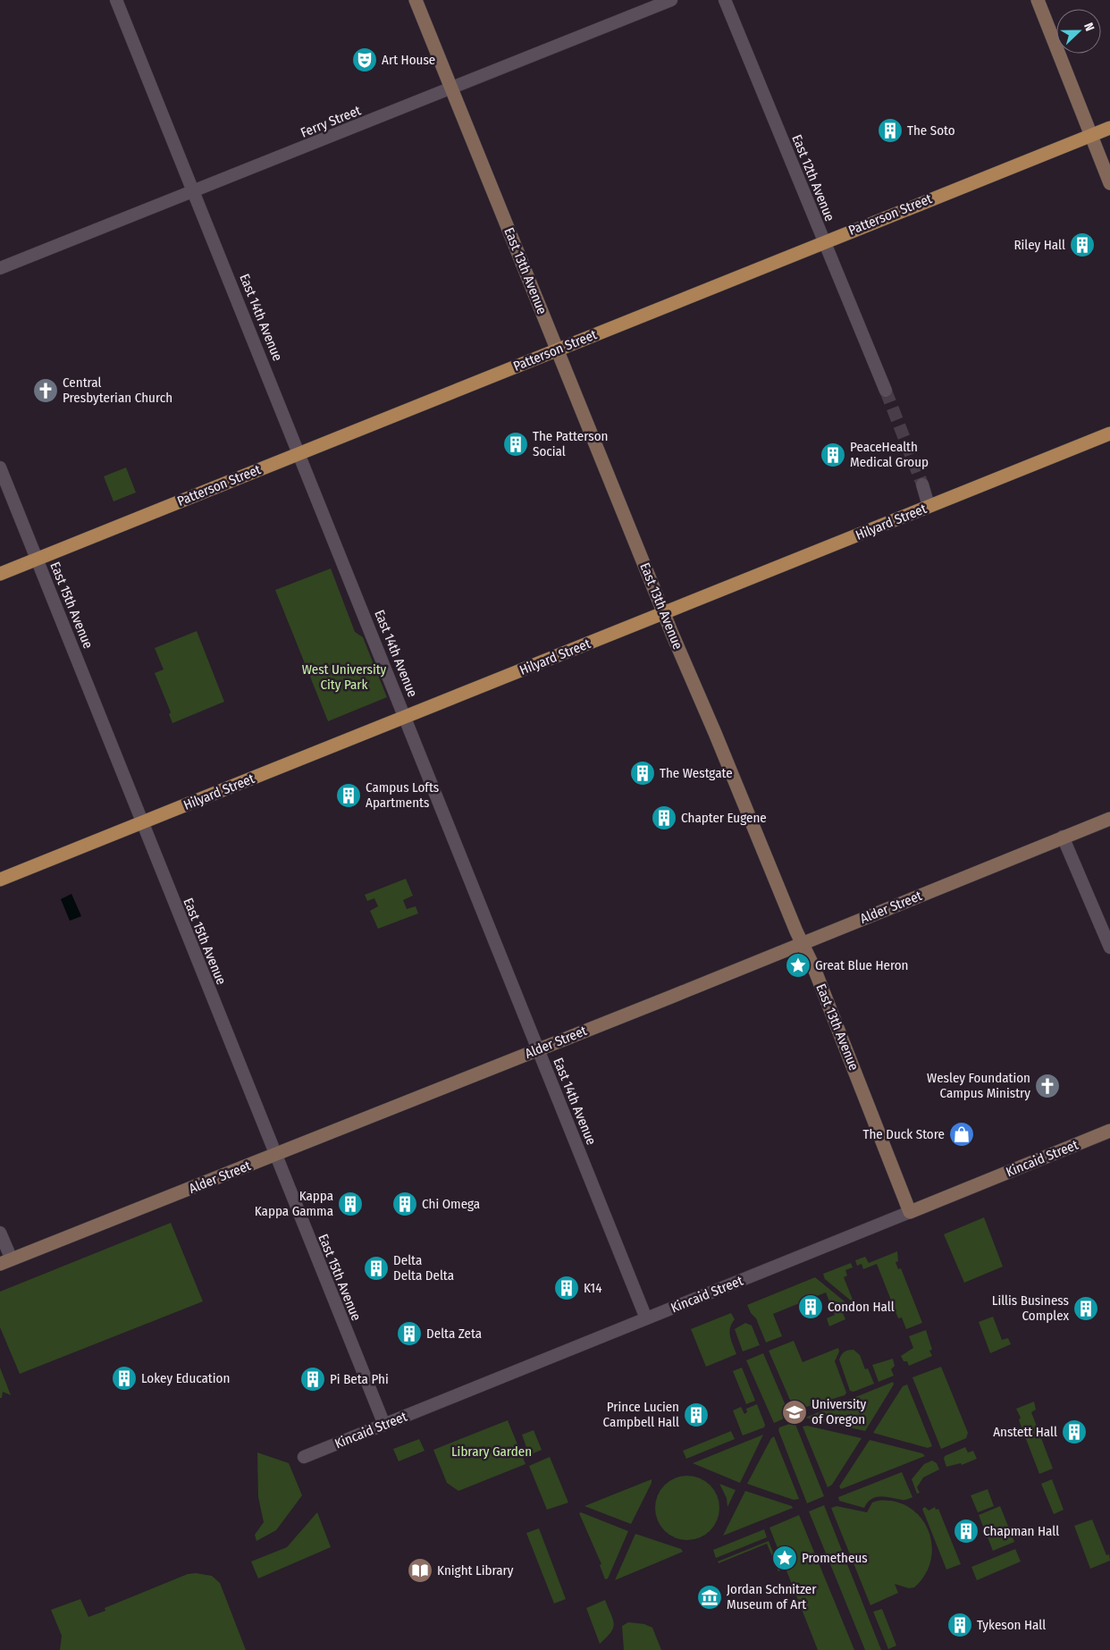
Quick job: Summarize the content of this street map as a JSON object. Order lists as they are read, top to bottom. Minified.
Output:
{"streets":{"main road":["Patterson Street","Hilyard Street"],"street":["Ferry Street","East 12th Avenue","East 13th Avenue","East 14th Avenue","East 15th Avenue","Alder Street","Kincaid Street"]},"crossings":[["Ferry Street","East 13th Avenue"],["Ferry Street","East 14th Avenue"],["East 12th Avenue","Patterson Street"],["Patterson Street","East 13th Avenue"],["Patterson Street","East 14th Avenue"],["Patterson Street","East 15th Avenue"],["East 13th Avenue","Hilyard Street"],["East 13th Avenue","Alder Street"],["East 13th Avenue","Kincaid Street"],["East 14th Avenue","Hilyard Street"],["East 14th Avenue","Alder Street"],["East 14th Avenue","Kincaid Street"],["Hilyard Street","East 15th Avenue"],["East 15th Avenue","Alder Street"],["East 15th Avenue","Kincaid Street"]],"parks":["West University City Park","Library Garden"],"places":{"theatre":["Art House"],"building":["The Soto","Riley Hall","The Patterson Social","PeaceHealth Medical Group","The Westgate","Campus Lofts Apartments","Chapter Eugene","Kappa Kappa Gamma","Chi Omega","Delta Delta Delta","K14","Condon Hall","Lillis Business Complex","Delta Zeta","Lokey Education","Pi Beta Phi","Prince Lucien Campbell Hall","Anstett Hall","Chapman Hall","Tykeson Hall"],"church":["Central Presbyterian Church","Wesley Foundation Campus Ministry"],"place":["Great Blue Heron","Prometheus"],"shop":["The Duck Store"],"school or university":["University of Oregon"],"library":["Knight Library"],"museum":["Jordan Schnitzer Museum of Art"]},"north":"right"}
